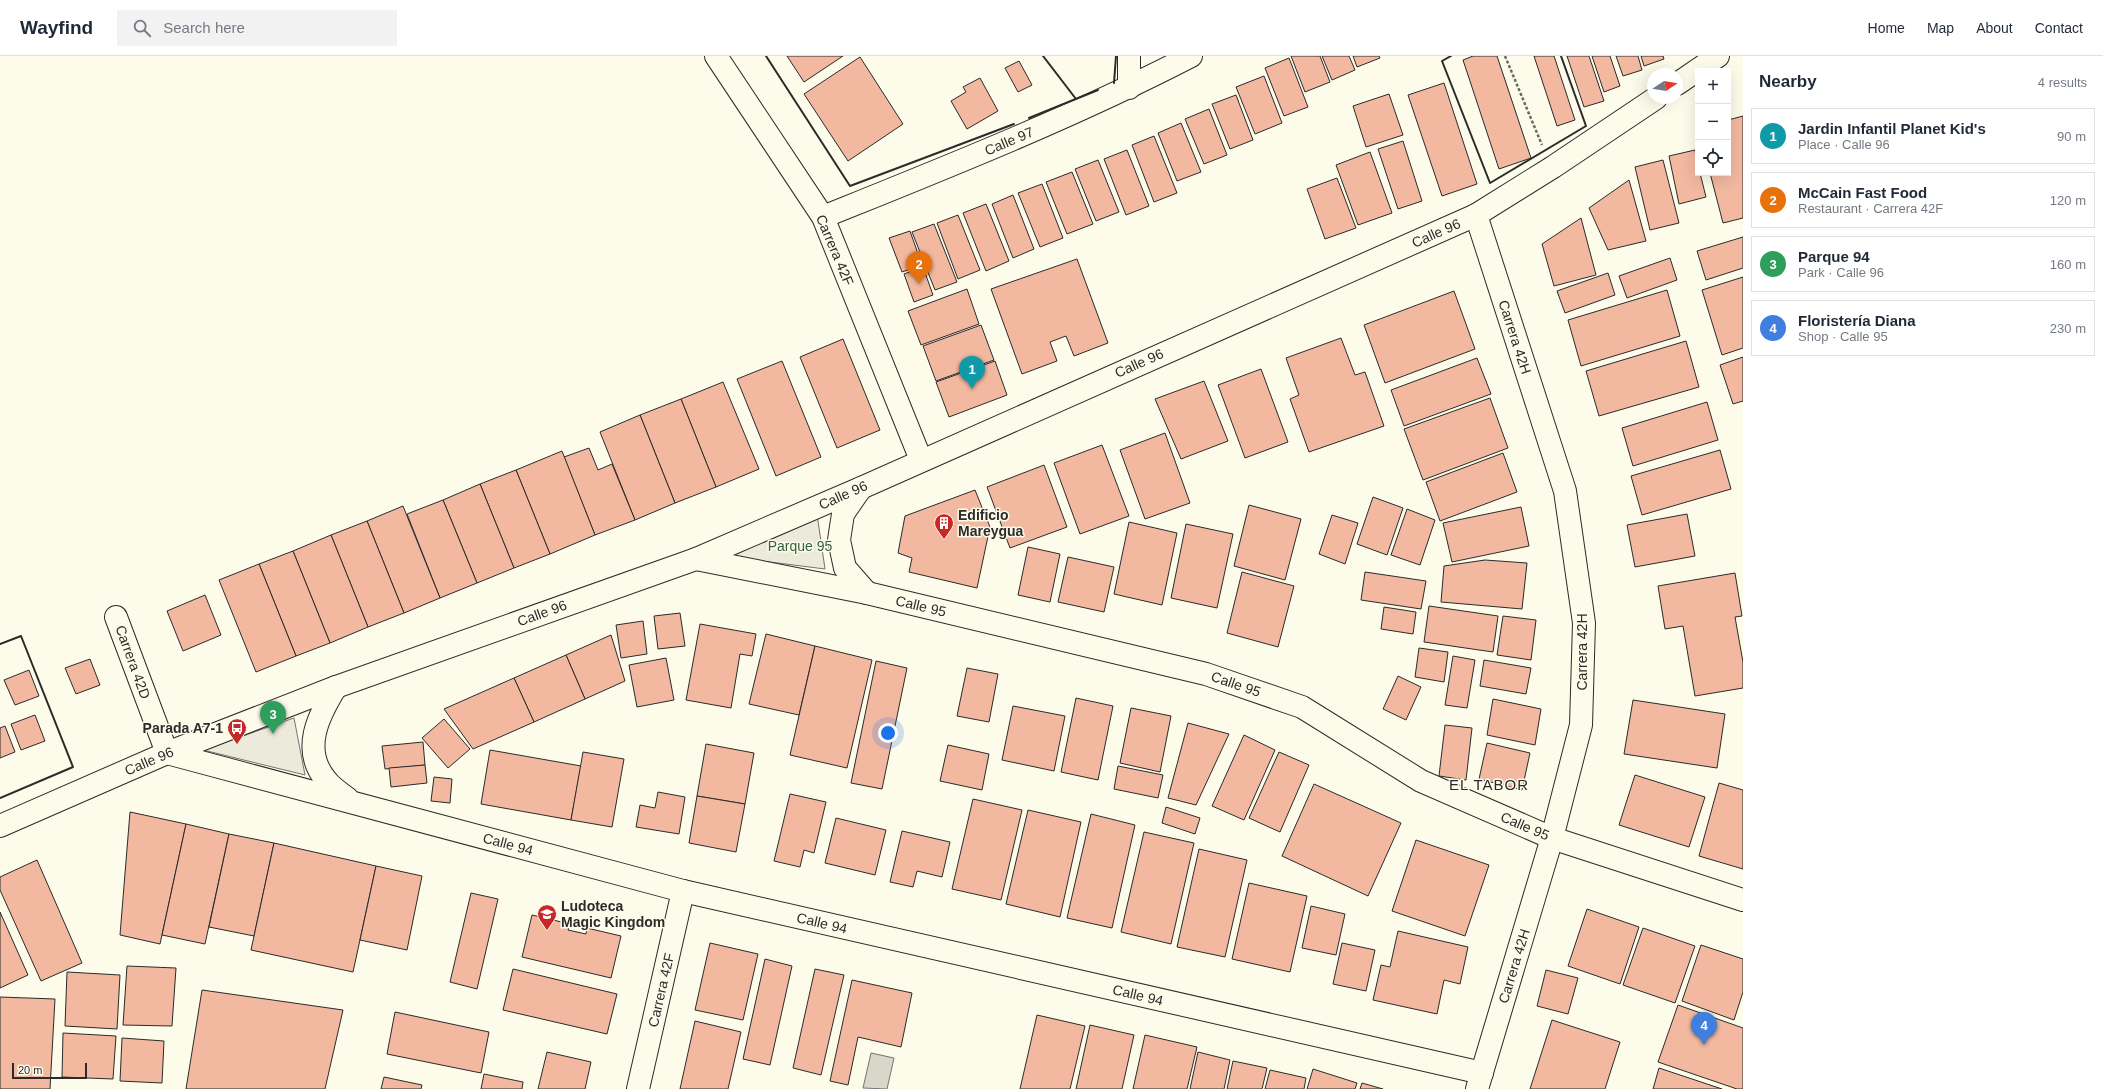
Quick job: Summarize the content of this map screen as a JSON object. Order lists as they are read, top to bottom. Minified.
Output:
{"streets":{"street":["Calle 97","Calle 96","Carrera 42F","Carrera 42H","Calle 95","Carrera 42D","Calle 94"]},"crossings":[["Calle 97","Carrera 42F"],["Calle 96","Carrera 42F"],["Calle 96","Carrera 42H"],["Calle 96","Calle 95"],["Calle 96","Carrera 42D"],["Calle 96","Calle 94"],["Carrera 42F","Calle 94"],["Carrera 42H","Calle 95"],["Carrera 42H","Calle 94"],["Carrera 42D","Calle 94"]],"districts":["EL TABOR"],"parks":["Parque 95"],"places":{"building":["Edificio Mareygua"],"bus stop":["Parada A7-1"],"school or university":["Ludoteca Magic Kingdom"]},"scale_bar":"20 m","north":"right","page":{"header":"Wayfind","search":"Search here","nav":["Home","Map","About","Contact"],"heading":["Nearby","4 results"],"map_buttons":["+","−"],"list":[{"mark":"1","name":"Jardin Infantil Planet Kid's","note":"Place · Calle 96","value":"90 m"},{"mark":"2","name":"McCain Fast Food","note":"Restaurant · Carrera 42F","value":"120 m"},{"mark":"3","name":"Parque 94","note":"Park · Calle 96","value":"160 m"},{"mark":"4","name":"Floristería Diana","note":"Shop · Calle 95","value":"230 m"}],"pins":["2","1","3","4"],"scale":"20 m"}}
